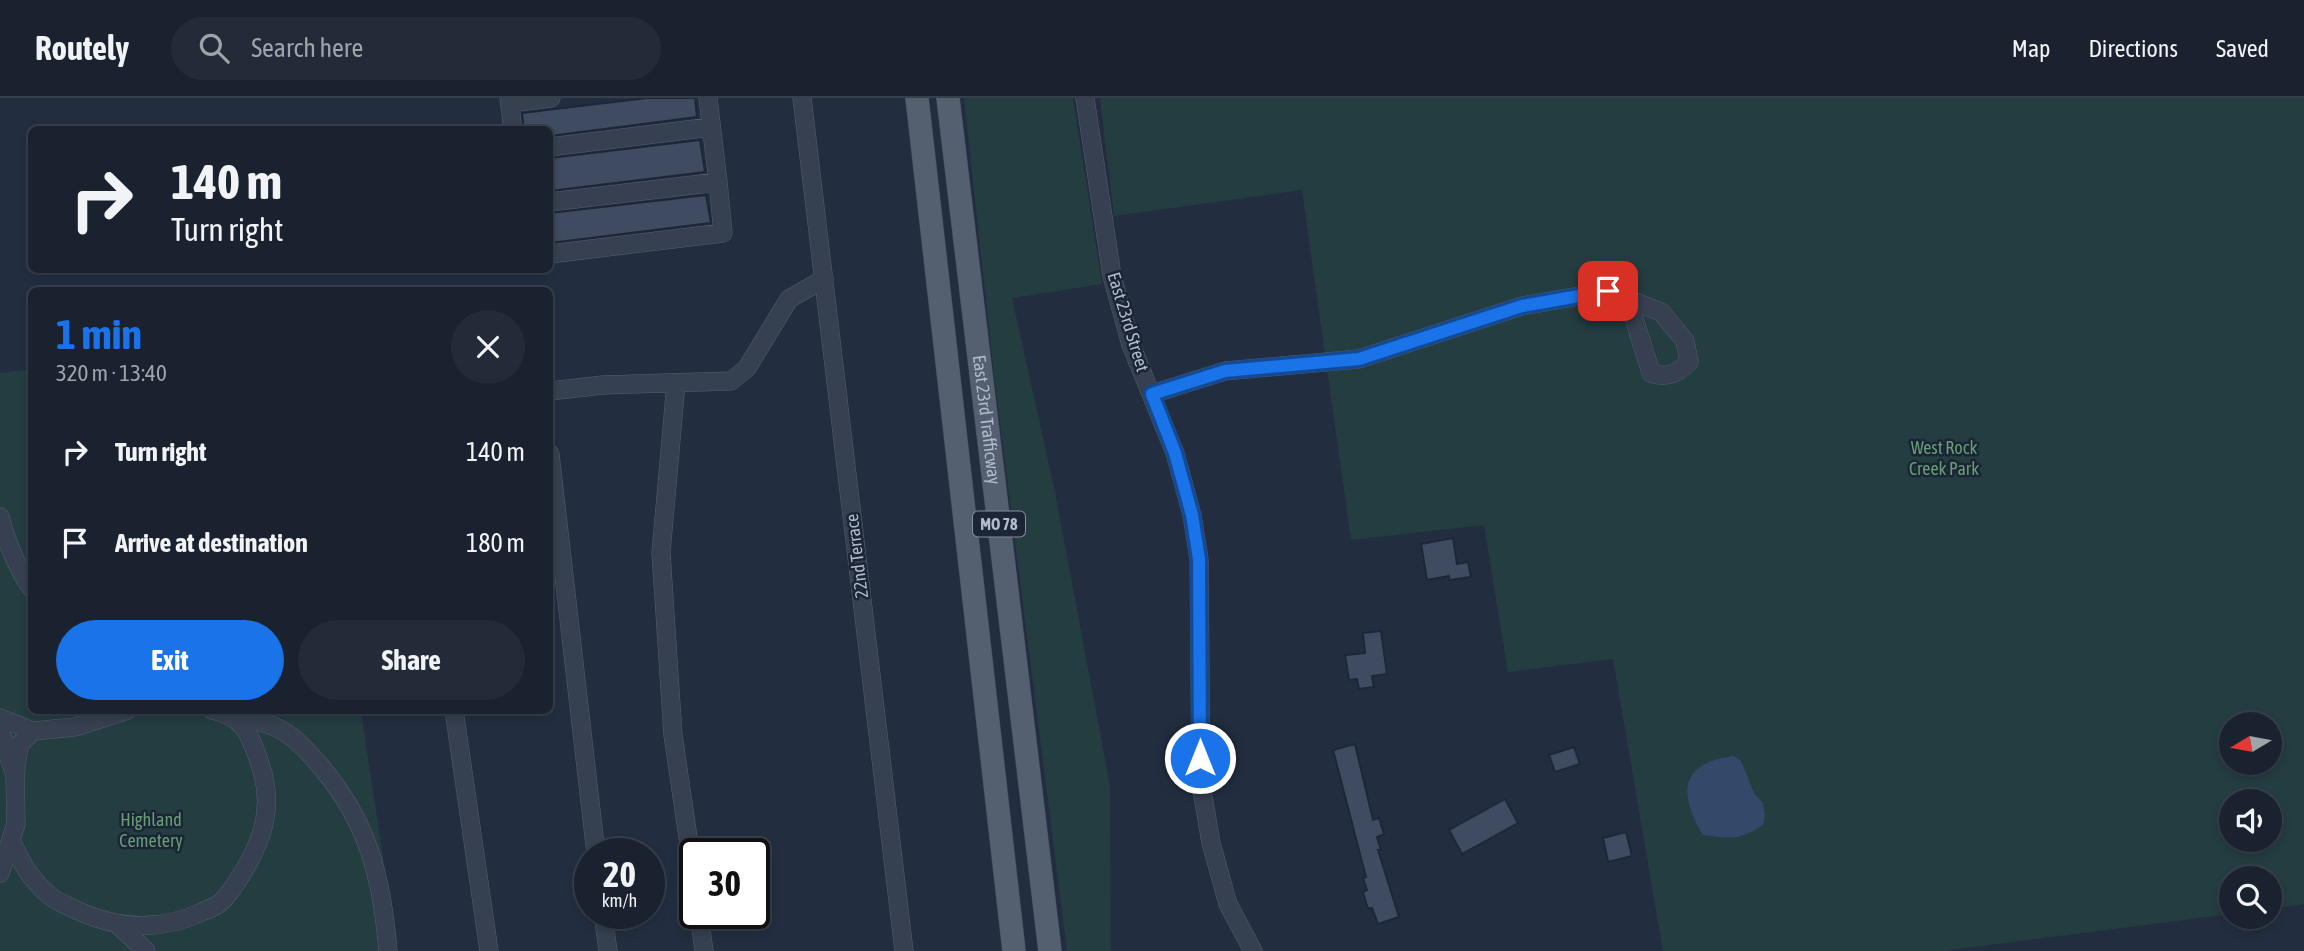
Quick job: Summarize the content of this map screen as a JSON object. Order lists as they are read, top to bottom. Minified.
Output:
{"streets":{"main road":["East 23rd Trafficway","MO 78"],"street":["East 23rd Street","22nd Terrace"]},"parks":["West Rock Creek Park","Highland Cemetery"],"north":"left","page":{"header":"Routely","search":"Search here","nav":["Map","Directions","Saved"],"turn":["140 m","Turn right"],"heading":["1 min","320 m · 13:40"],"list":[{"name":"Turn right","value":"140 m"},{"name":"Arrive at destination","value":"180 m"}],"buttons":["Exit","Share"],"speed":"20 km/h","limit":"30"}}
